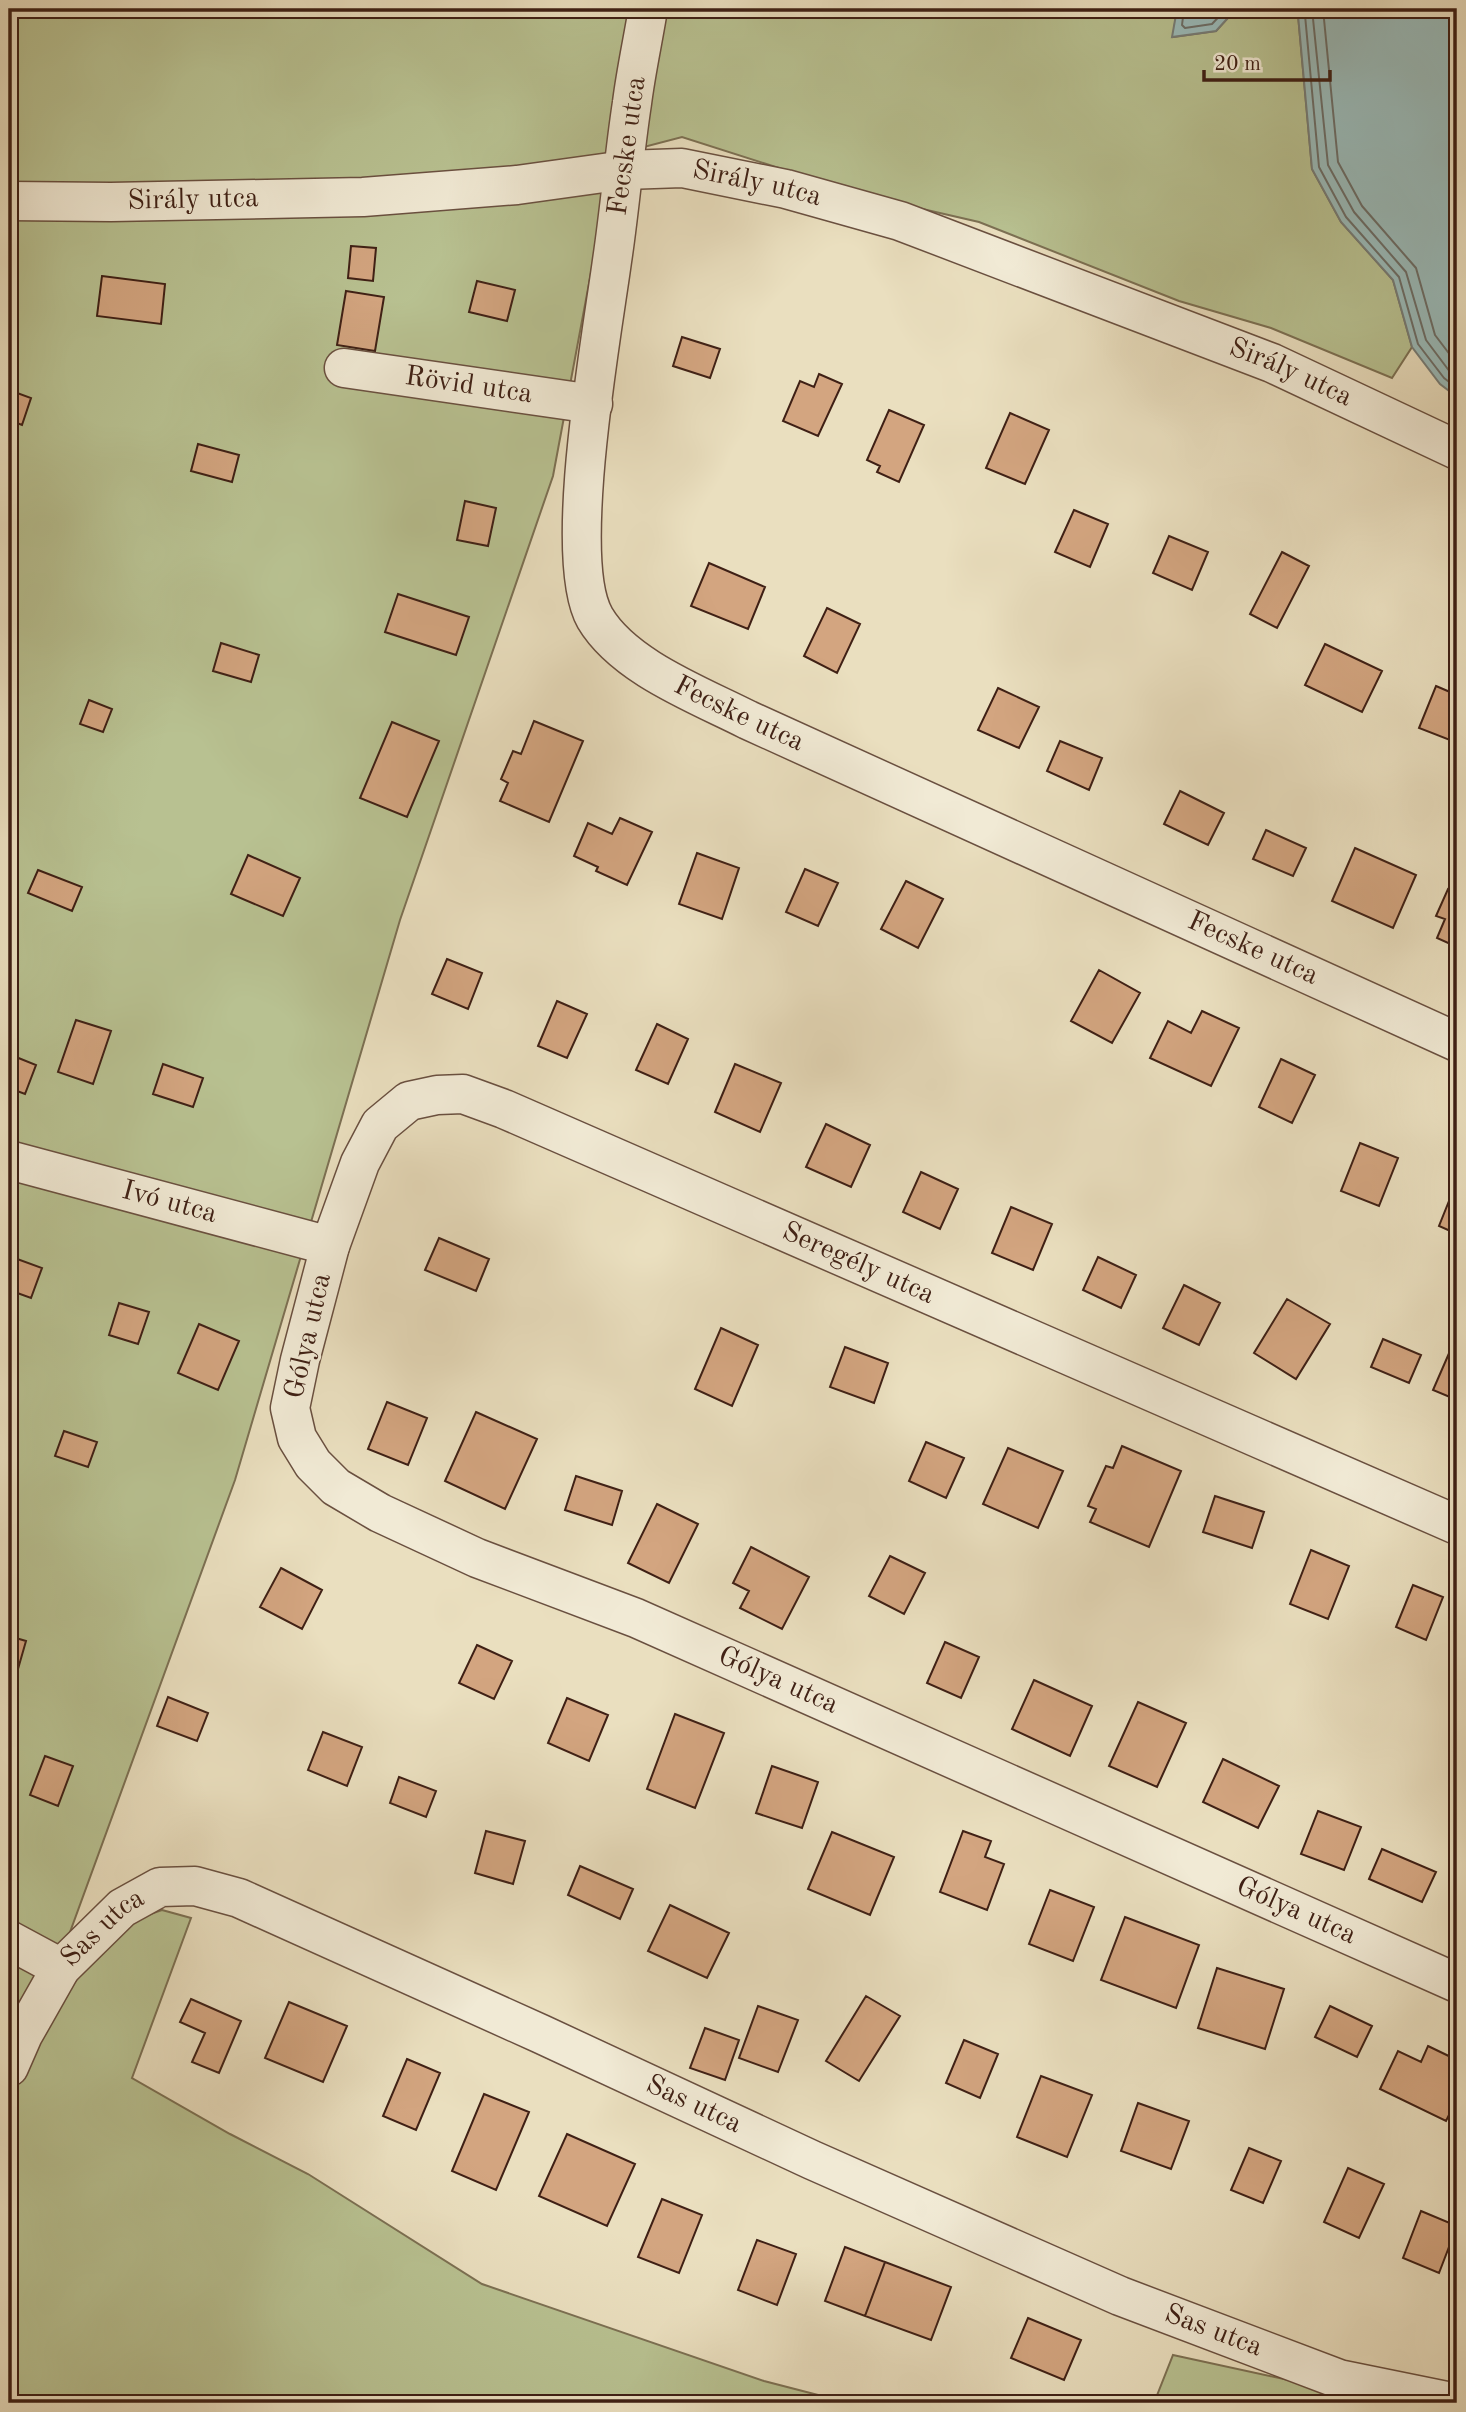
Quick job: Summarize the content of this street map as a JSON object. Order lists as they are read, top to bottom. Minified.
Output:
{"streets":{"street":["Fecske utca","Sirály utca","Rövid utca","Ivó utca","Seregély utca","Gólya utca","Sas utca"]},"crossings":[["Fecske utca","Sirály utca"],["Fecske utca","Rövid utca"],["Ivó utca","Seregély utca"],["Ivó utca","Gólya utca"],["Seregély utca","Gólya utca"]],"scale_bar":"20 m"}
